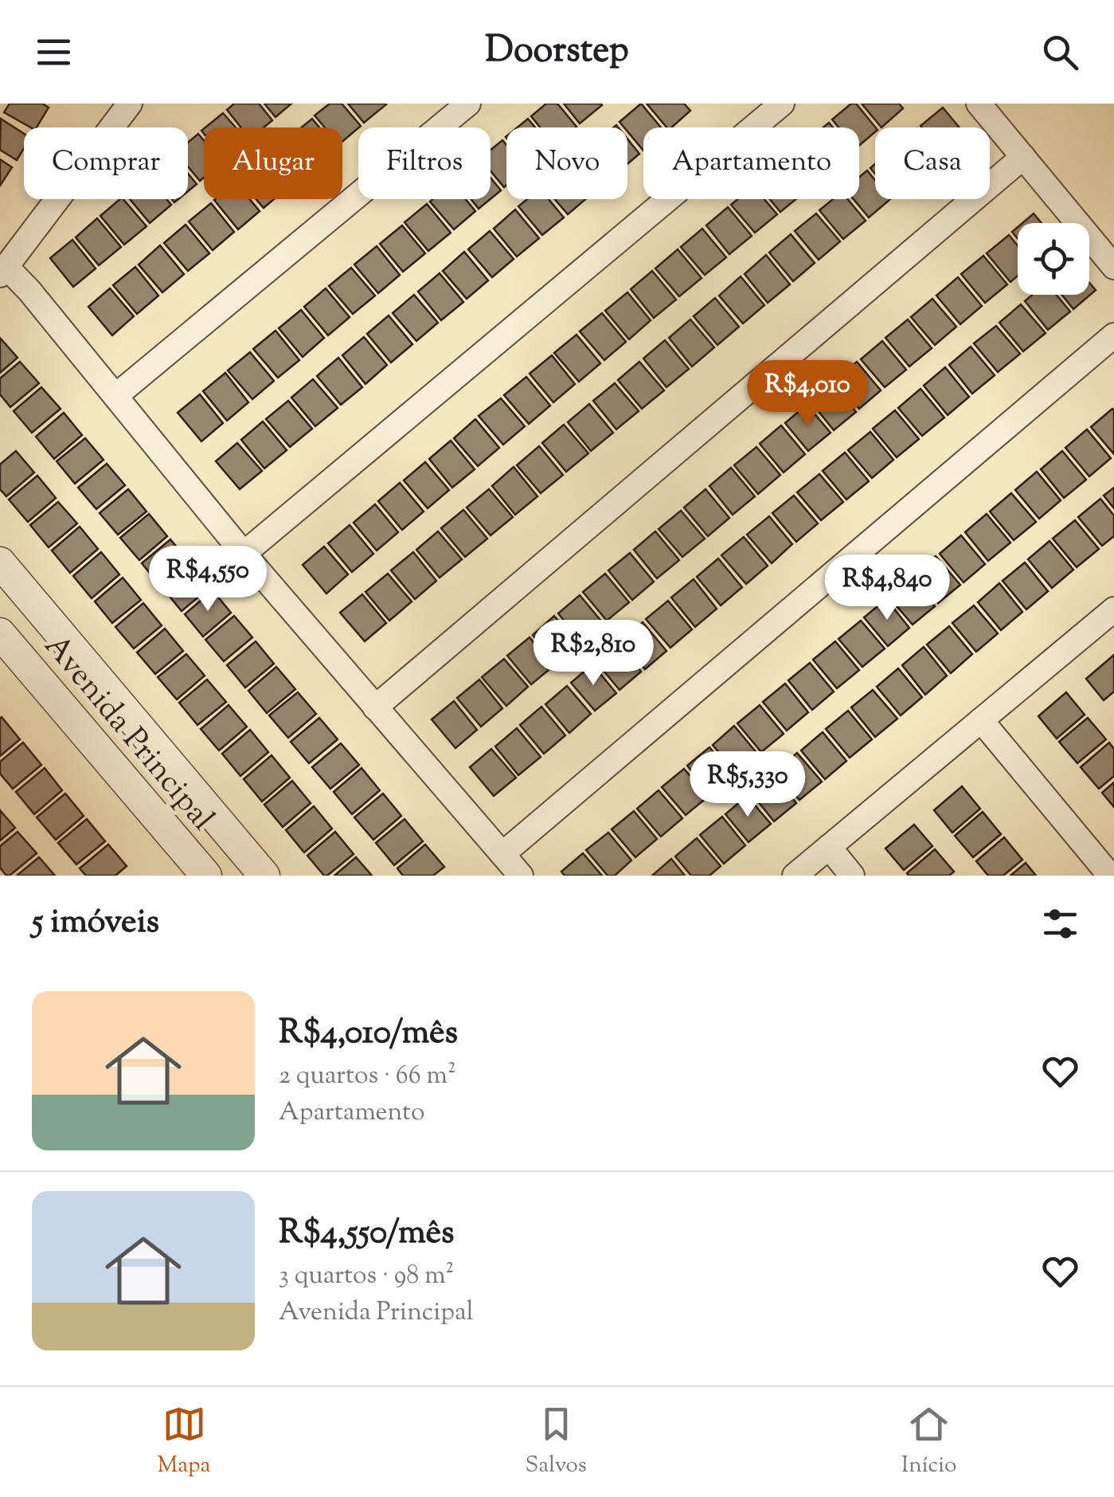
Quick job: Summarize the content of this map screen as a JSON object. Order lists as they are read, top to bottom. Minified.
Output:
{"streets":{"street":["Avenida Principal"]},"page":{"header":"Doorstep","chip":["Comprar","Alugar","Filtros","Novo","Apartamento","Casa"],"price":["R$4,010","R$4,550","R$4,840","R$2,810","R$5,330"],"heading":"5 imóveis","list":[{"name":"R$4,010/mês","note":"2 quartos · 66 m² · Apartamento"},{"name":"R$4,550/mês","note":"3 quartos · 98 m² · Avenida Principal"}],"tabs":["Mapa","Salvos","Início"]}}
